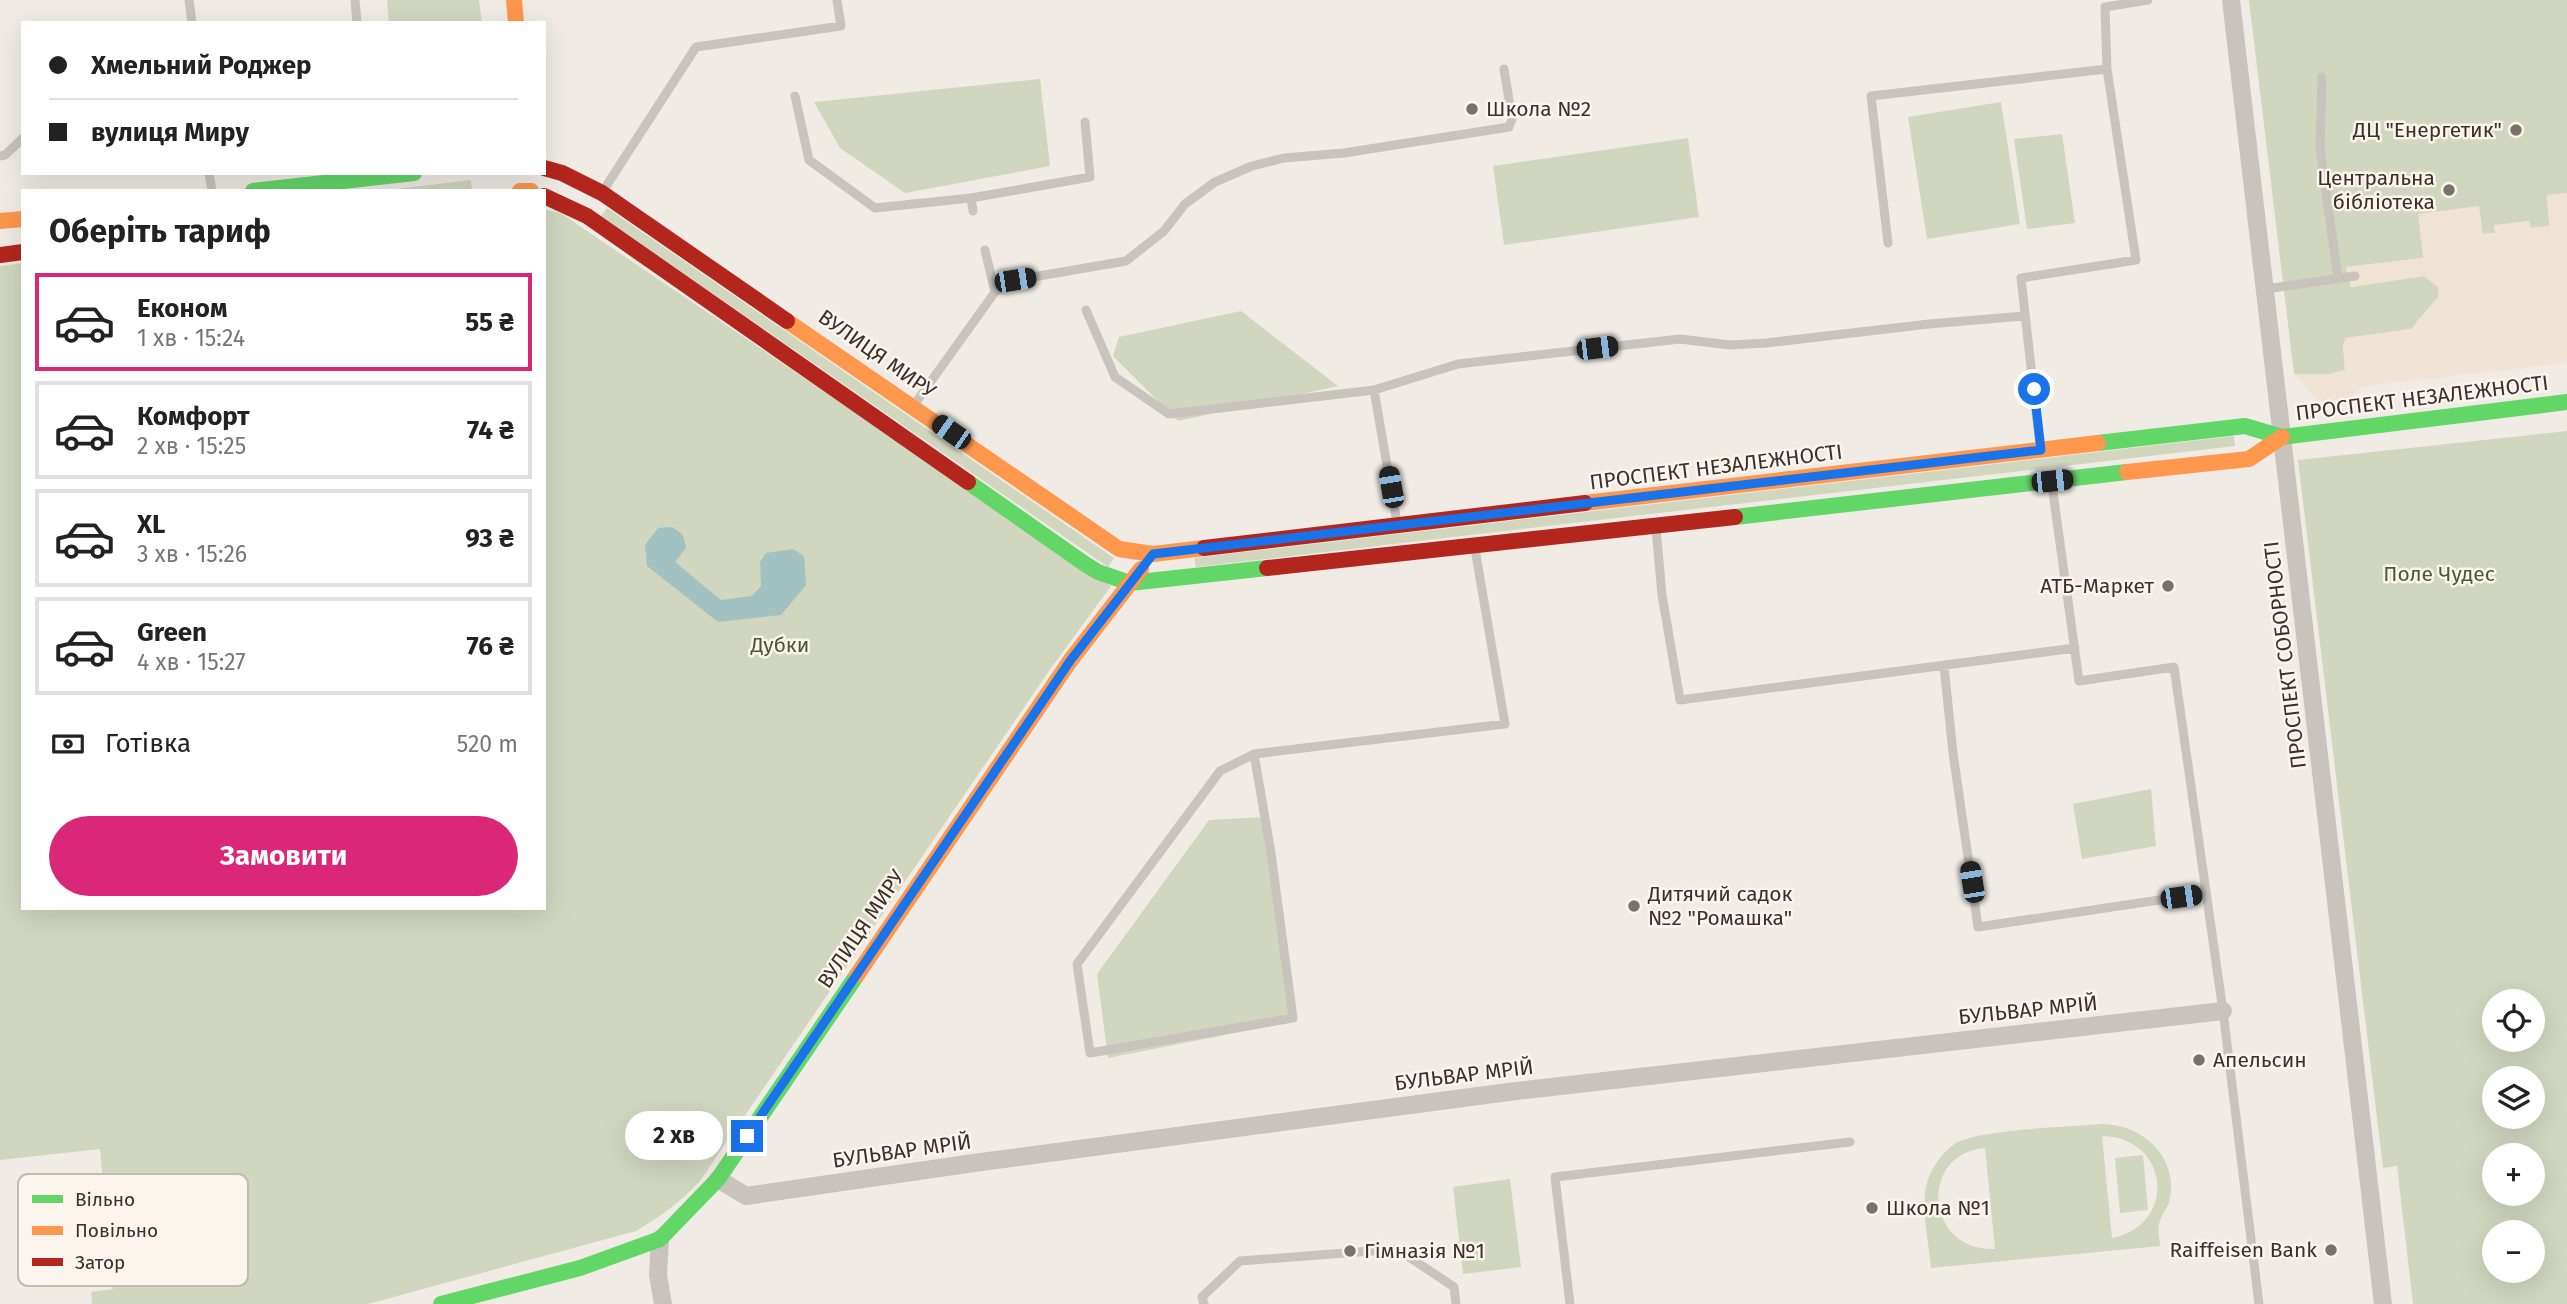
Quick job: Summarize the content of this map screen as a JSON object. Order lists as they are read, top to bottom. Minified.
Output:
{"streets":{"street":["ВУЛИЦЯ МИРУ","ПРОСПЕКТ НЕЗАЛЕЖНОСТІ","ПРОСПЕКТ СОБОРНОСТІ","БУЛЬВАР МРІЙ"]},"crossings":[["ВУЛИЦЯ МИРУ","ПРОСПЕКТ НЕЗАЛЕЖНОСТІ"],["ВУЛИЦЯ МИРУ","БУЛЬВАР МРІЙ"],["ПРОСПЕКТ НЕЗАЛЕЖНОСТІ","ПРОСПЕКТ СОБОРНОСТІ"]],"parks":["Поле Чудес","Дубки"],"places":["Школа №2","ДЦ \"Енергетик\"","Центральна бібліотека","АТБ-Маркет","Дитячий садок №2 \"Ромашка\"","Апельсин","Школа №1","Raiffeisen Bank","Гімназія №1"],"legend":["Вільно","Повільно","Затор"],"page":{"banner":["Хмельний Роджер","вулиця Миру"],"heading":"Оберіть тариф","list":[{"name":"Економ","note":"1 хв · 15:24","value":"55 ₴"},{"name":"Комфорт","note":"2 хв · 15:25","value":"74 ₴"},{"name":"XL","note":"3 хв · 15:26","value":"93 ₴"},{"name":"Green","note":"4 хв · 15:27","value":"76 ₴"}],"pay":["Готівка","520 m"],"buttons":"Замовити","map_buttons":["+","−"],"bubble":"2 хв"}}
